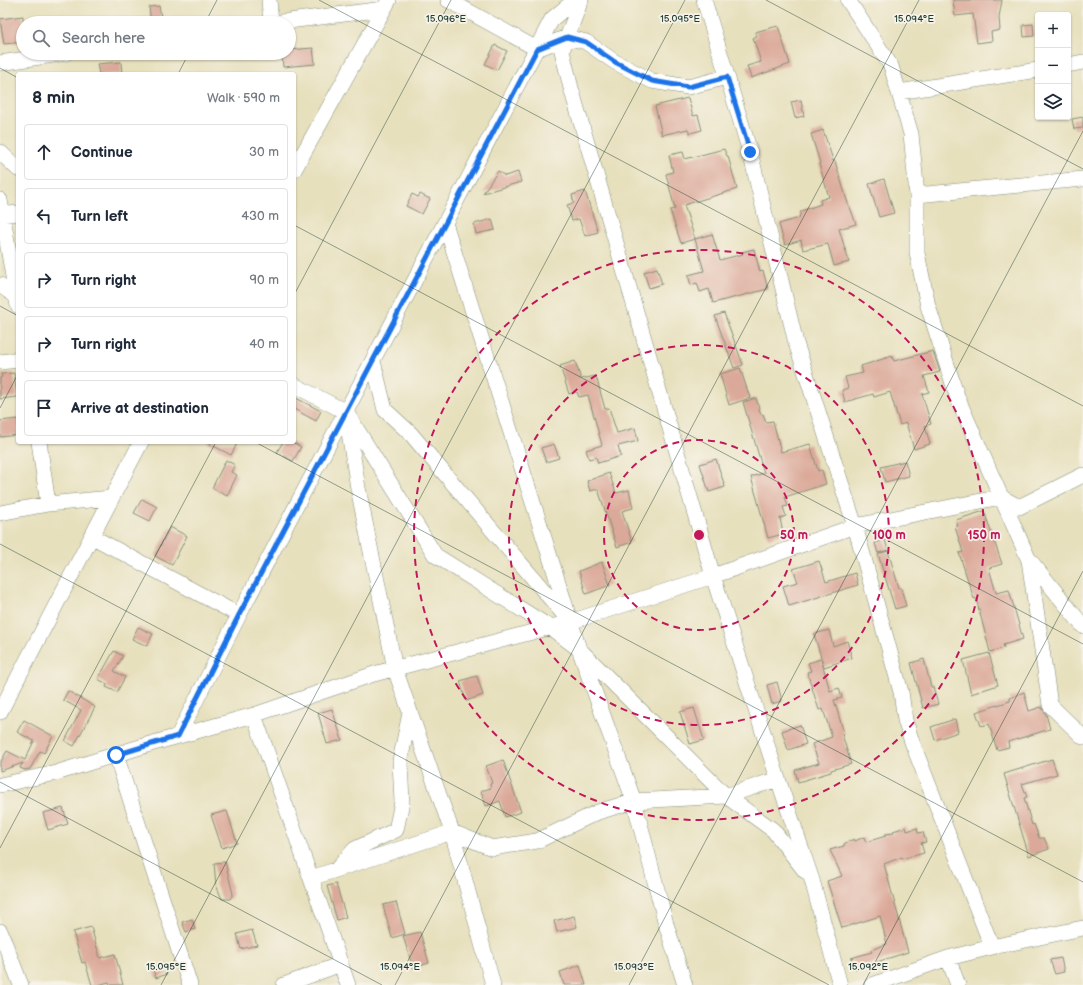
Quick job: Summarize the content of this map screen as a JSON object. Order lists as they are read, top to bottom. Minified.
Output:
{"page":{"map_buttons":["+","−"],"search":"Search here","heading":["8 min","Walk · 590 m"],"list":[["Continue","30 m"],["Turn left","430 m"],["Turn right","90 m"],["Turn right","40 m"],"Arrive at destination"]},"coordinates":["15.096°E","15.095°E","15.094°E","15.093°E","15.092°E"],"rings":["50 m","100 m","150 m"]}
